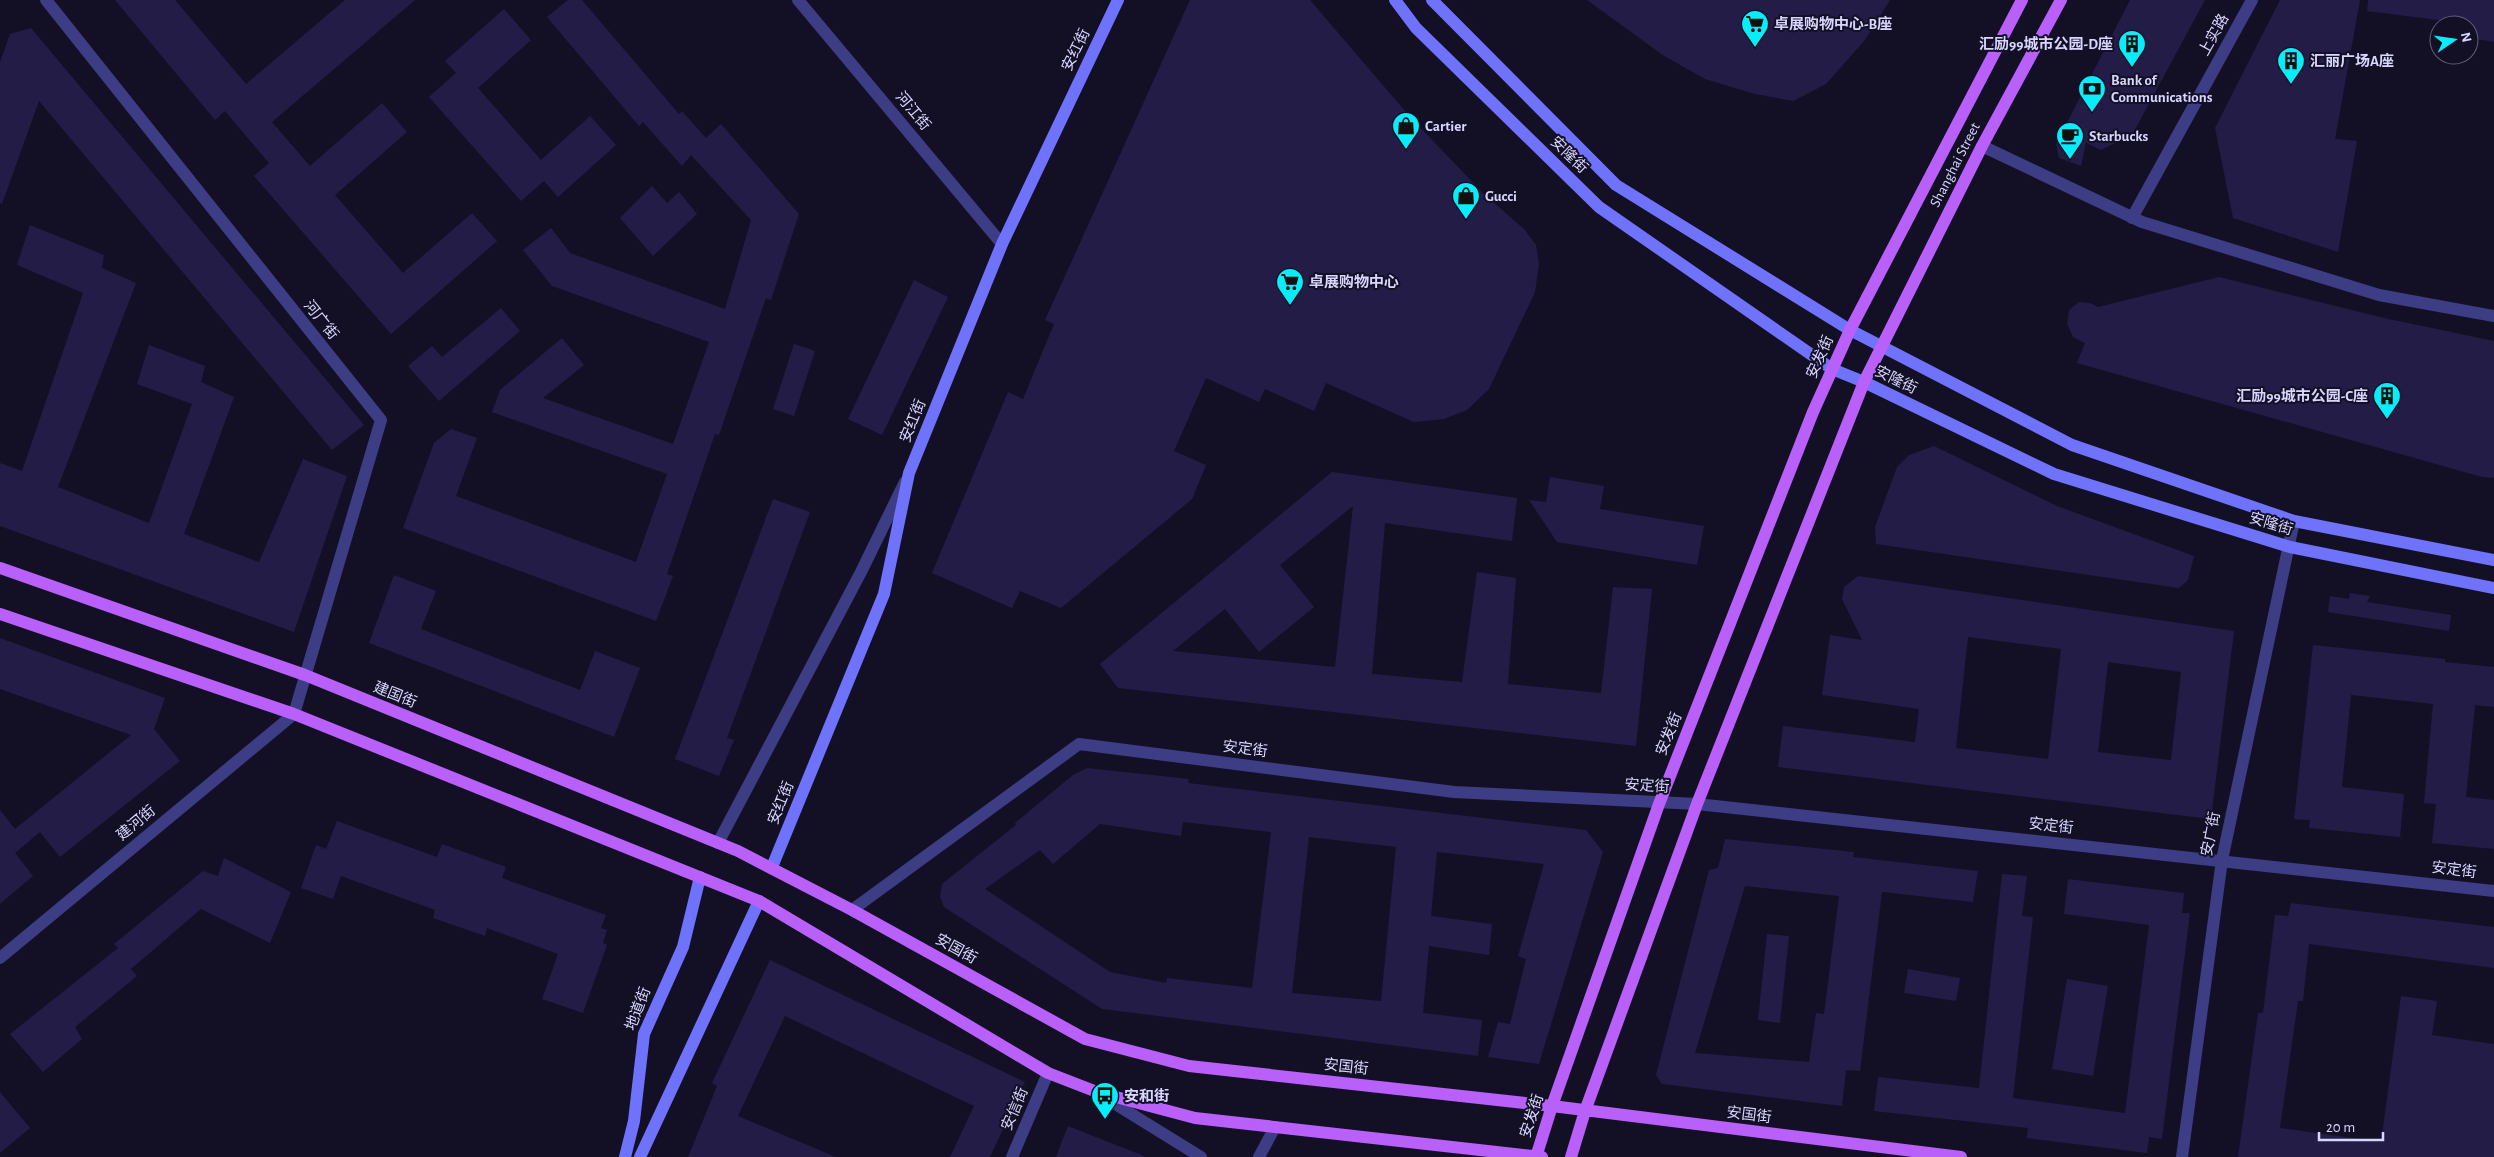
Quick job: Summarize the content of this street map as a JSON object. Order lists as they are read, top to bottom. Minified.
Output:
{"streets":{"main road":["安红街","安隆街","Shanghai Street","安发街","建国街","安国街","地道街"],"street":["上实路","河江街","河广街","安定街","建河街","安广街","安信街"]},"crossings":[["安红街","河江街"],["安红街","建国街"],["安红街","安国街"],["安隆街","Shanghai Street"],["安隆街","安发街"],["安隆街","安广街"],["Shanghai Street","安发街"],["河广街","建国街"],["河广街","建河街"],["安发街","安定街"],["安发街","安国街"],["建国街","安国街"],["安定街","安广街"],["安定街","安国街"]],"places":{"supermarket":["卓展购物中心-B座","卓展购物中心"],"building":["汇励99城市公园-D座","汇丽广场A座","汇励99城市公园-C座"],"bank":["Bank of Communications"],"shop":["Cartier","Gucci"],"cafe":["Starbucks"],"bus stop":["安和街"]},"scale_bar":"20 m","north":"right"}
